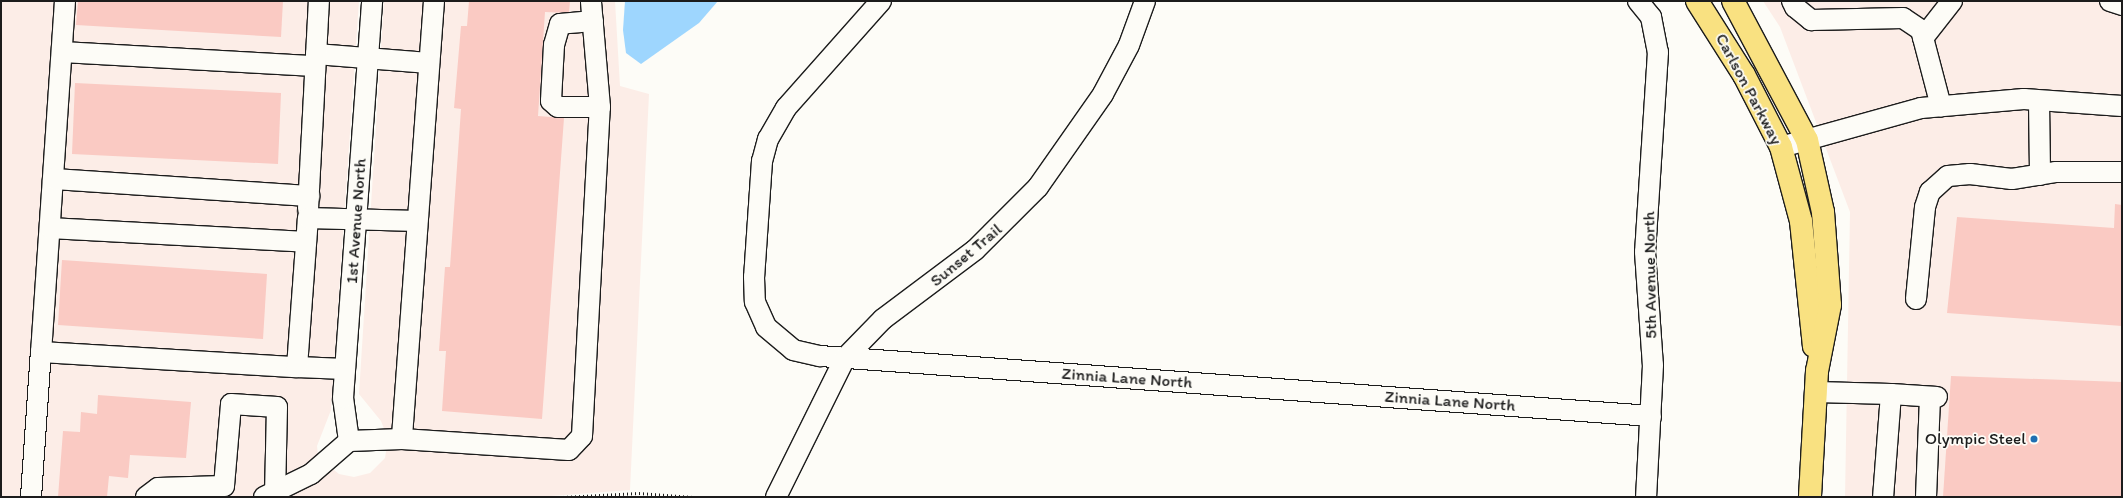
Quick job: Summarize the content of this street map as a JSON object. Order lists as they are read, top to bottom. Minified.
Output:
{"streets":{"main road":["Carlson Parkway"],"street":["1st Avenue North","Sunset Trail","5th Avenue North","Zinnia Lane North"]},"crossings":[["Sunset Trail","Zinnia Lane North"],["5th Avenue North","Zinnia Lane North"]],"places":["Olympic Steel"]}
